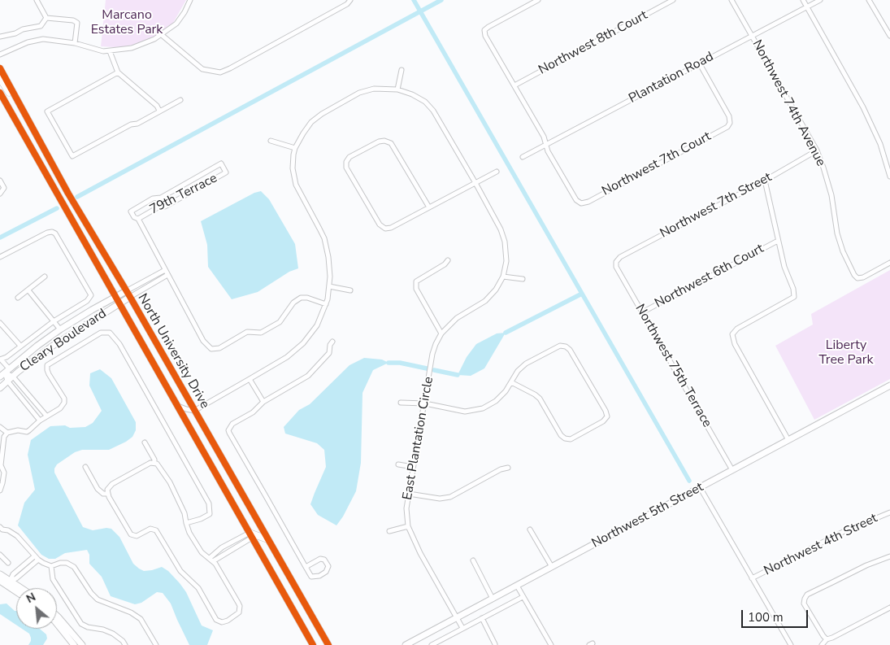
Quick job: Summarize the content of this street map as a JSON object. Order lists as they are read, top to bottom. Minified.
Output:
{"streets":{"main road":["North University Drive"],"street":["Northwest 8th Court","Plantation Road","Northwest 74th Avenue","Northwest 7th Court","79th Terrace","Northwest 7th Street","Northwest 6th Court","Cleary Boulevard","Northwest 75th Terrace","East Plantation Circle","Northwest 5th Street","Northwest 4th Street"]},"crossings":[["Plantation Road","Northwest 74th Avenue"],["Plantation Road","Northwest 7th Court"],["Northwest 74th Avenue","Northwest 7th Street"],["Northwest 7th Street","Northwest 75th Terrace"],["Northwest 6th Court","Northwest 75th Terrace"],["Cleary Boulevard","North University Drive"],["Northwest 75th Terrace","Northwest 5th Street"],["East Plantation Circle","Northwest 5th Street"]],"parks":["Marcano Estates Park","Liberty Tree Park"],"scale_bar":"100 m","north":"top left"}
